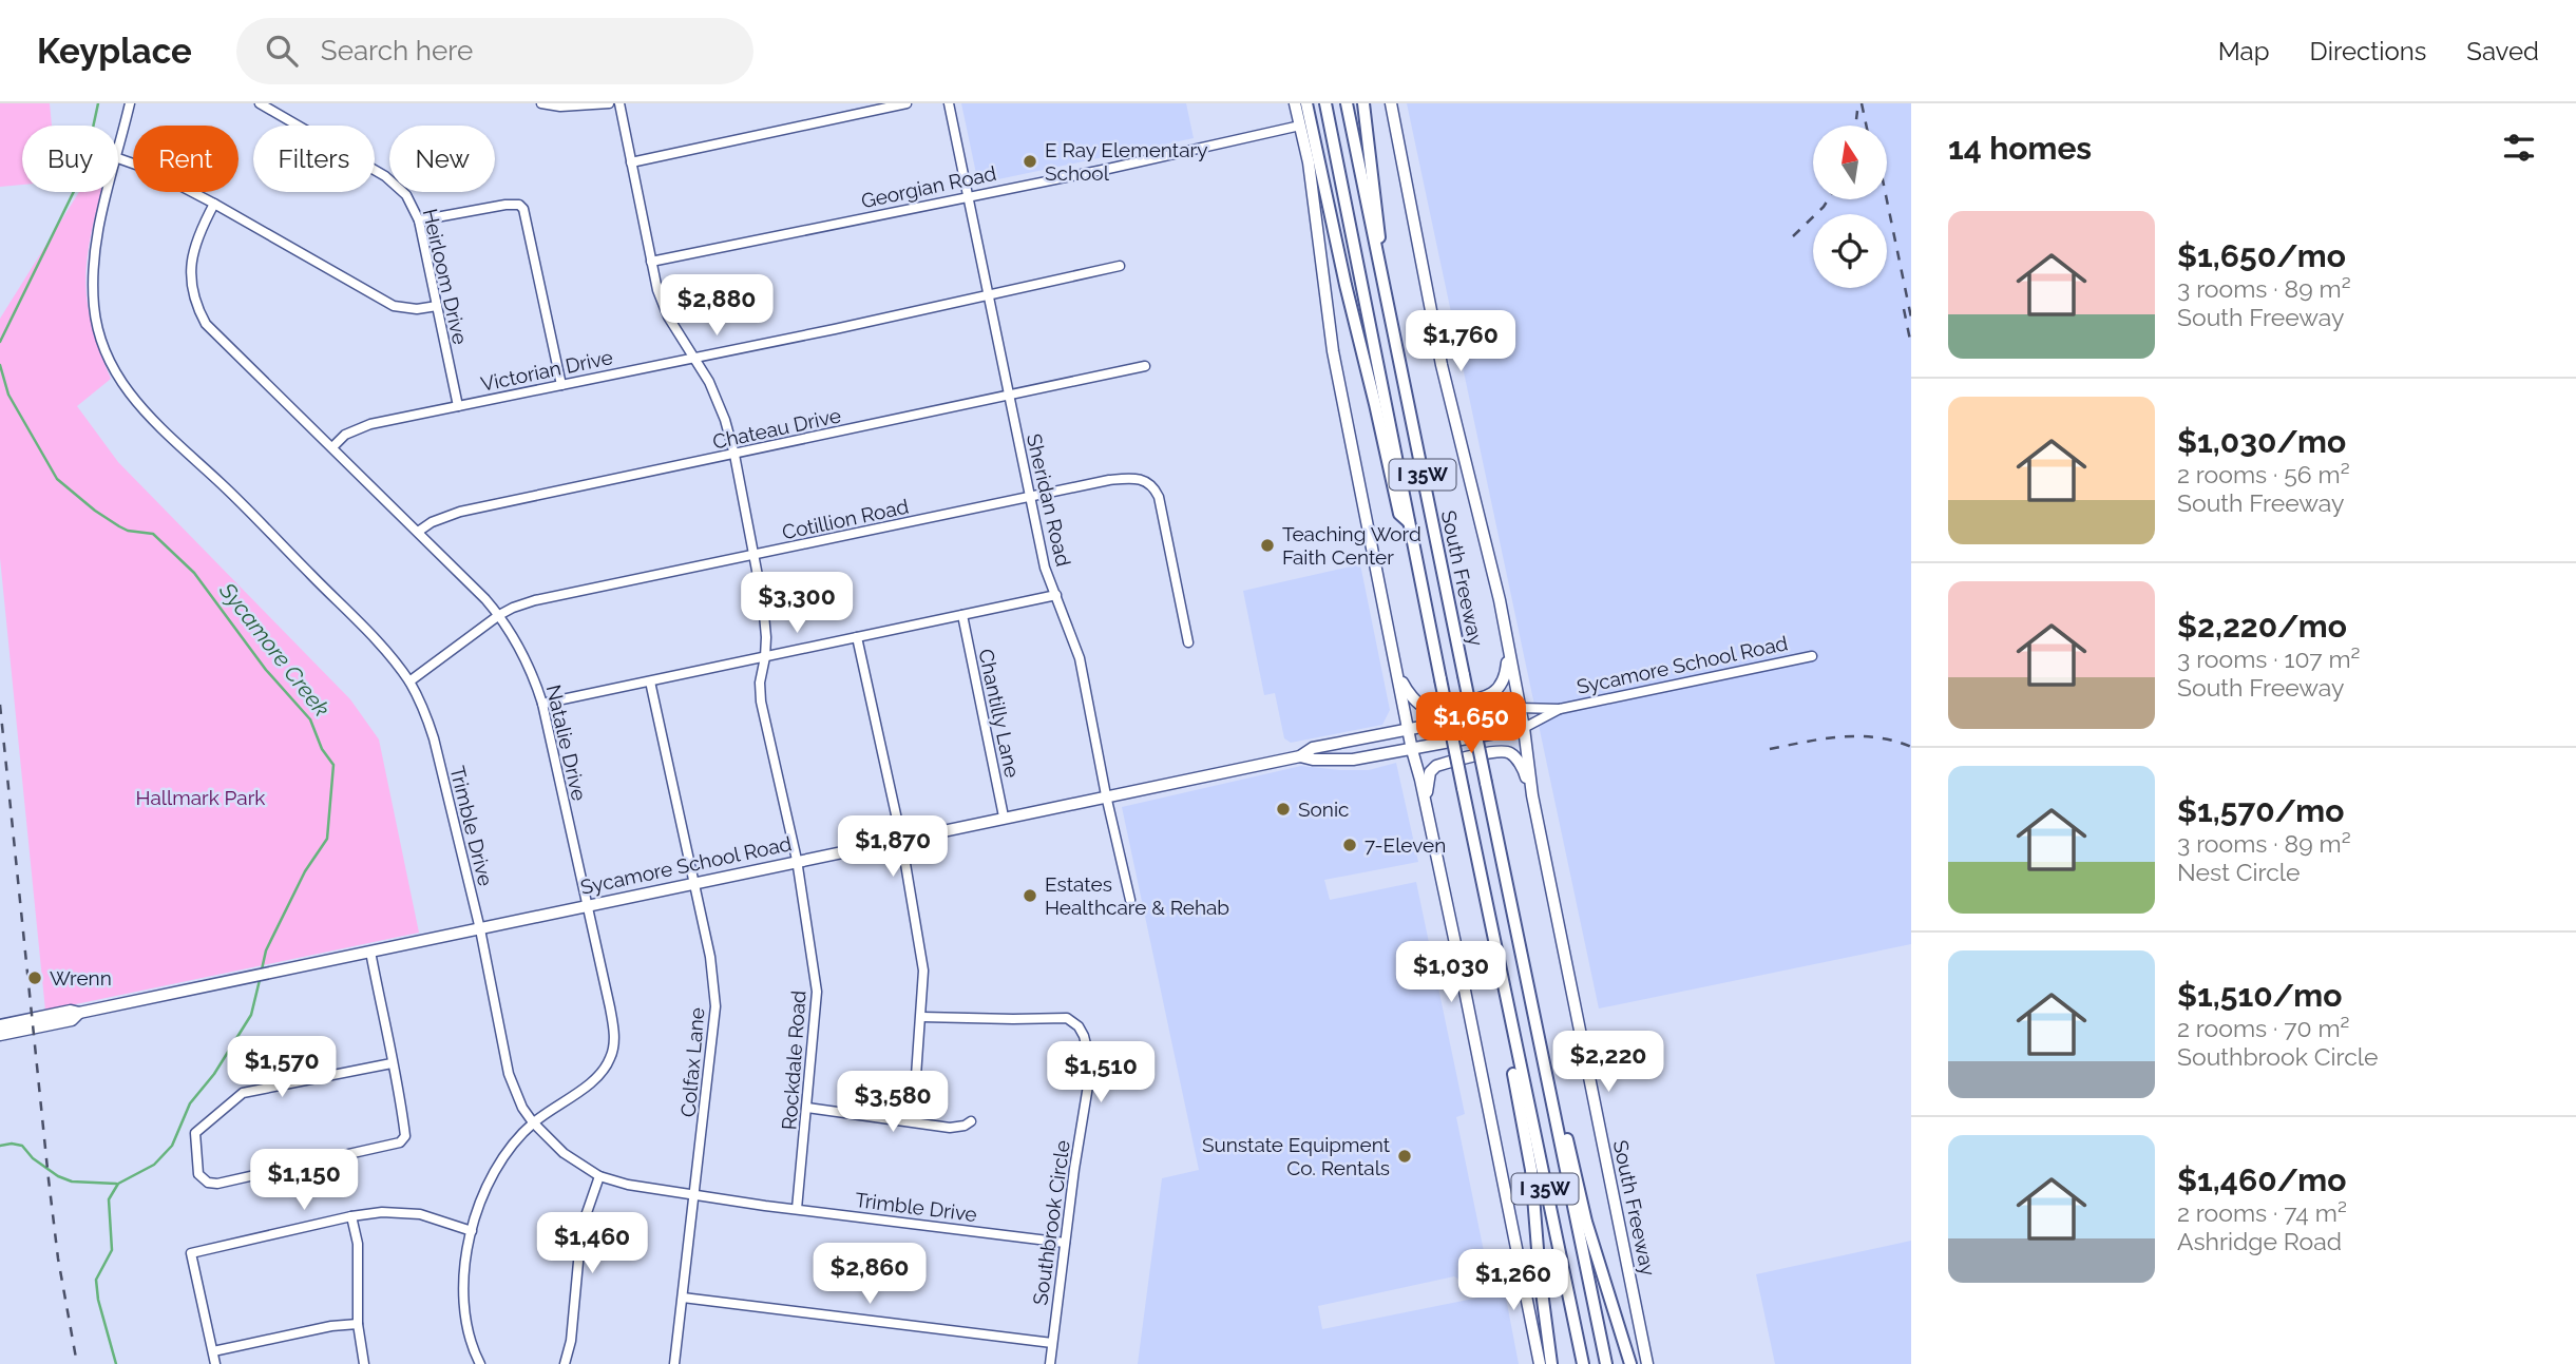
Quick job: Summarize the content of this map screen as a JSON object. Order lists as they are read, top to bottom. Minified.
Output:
{"streets":{"highway":["I 35W","South Freeway"],"main road":["Sycamore School Road"],"street":["Georgian Road","Heirloom Drive","Victorian Drive","Chateau Drive","Sheridan Road","Cotillion Road","Chantilly Lane","Natalie Drive","Trimble Drive","Rockdale Road","Colfax Lane","Southbrook Circle"]},"crossings":[["Georgian Road","Sheridan Road"],["Georgian Road","Rockdale Road"],["Heirloom Drive","Victorian Drive"],["Victorian Drive","Sheridan Road"],["Victorian Drive","Natalie Drive"],["Victorian Drive","Rockdale Road"],["Chateau Drive","Sheridan Road"],["Chateau Drive","Natalie Drive"],["Chateau Drive","Rockdale Road"],["Sheridan Road","Cotillion Road"],["Sheridan Road","Sycamore School Road"],["Cotillion Road","Natalie Drive"],["Cotillion Road","Trimble Drive"],["Cotillion Road","Rockdale Road"],["South Freeway","Sycamore School Road"],["Sycamore School Road","Chantilly Lane"],["Sycamore School Road","Natalie Drive"],["Sycamore School Road","Trimble Drive"],["Sycamore School Road","Rockdale Road"],["Sycamore School Road","Colfax Lane"],["Natalie Drive","Trimble Drive"],["Trimble Drive","Rockdale Road"],["Trimble Drive","Colfax Lane"],["Trimble Drive","Southbrook Circle"]],"water":["Sycamore Creek"],"parks":["Hallmark Park"],"places":["E Ray Elementary School","Teaching Word Faith Center","Sonic","7-Eleven","Estates Healthcare & Rehab","Wrenn","Sunstate Equipment Co. Rentals"],"north":"top","page":{"header":"Keyplace","search":"Search here","nav":["Map","Directions","Saved"],"heading":"14 homes","chip":["Buy","Rent","Filters","New"],"list":[{"name":"$1,650/mo","note":"3 rooms · 89 m² · South Freeway"},{"name":"$1,030/mo","note":"2 rooms · 56 m² · South Freeway"},{"name":"$2,220/mo","note":"3 rooms · 107 m² · South Freeway"},{"name":"$1,570/mo","note":"3 rooms · 89 m² · Nest Circle"},{"name":"$1,510/mo","note":"2 rooms · 70 m² · Southbrook Circle"},{"name":"$1,460/mo","note":"2 rooms · 74 m² · Ashridge Road"}],"price":["$2,880","$1,760","$3,300","$1,650","$1,870","$1,030","$2,220","$1,570","$1,510","$3,580","$1,150","$1,460","$2,860","$1,260"]}}
